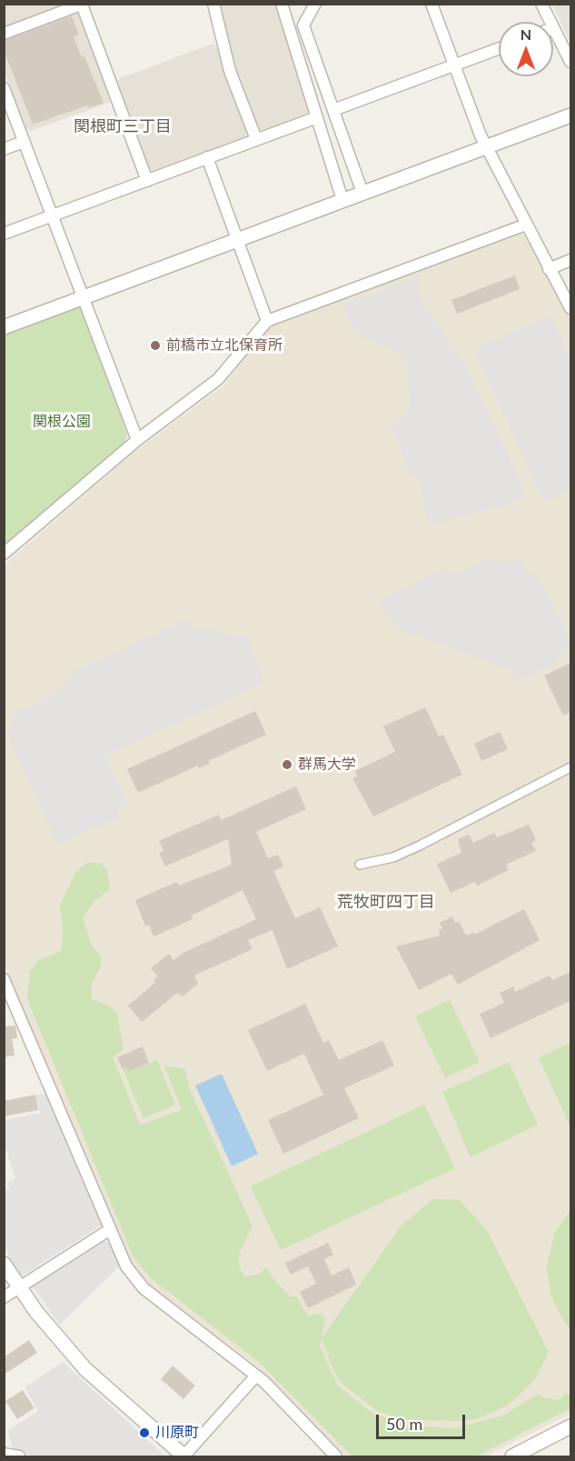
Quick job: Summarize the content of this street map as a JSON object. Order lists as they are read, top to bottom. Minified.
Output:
{"districts":["関根町三丁目","荒牧町四丁目"],"parks":["関根公園"],"places":["前橋市立北保育所","群馬大学","川原町"],"scale_bar":"50 m","north":"top"}
